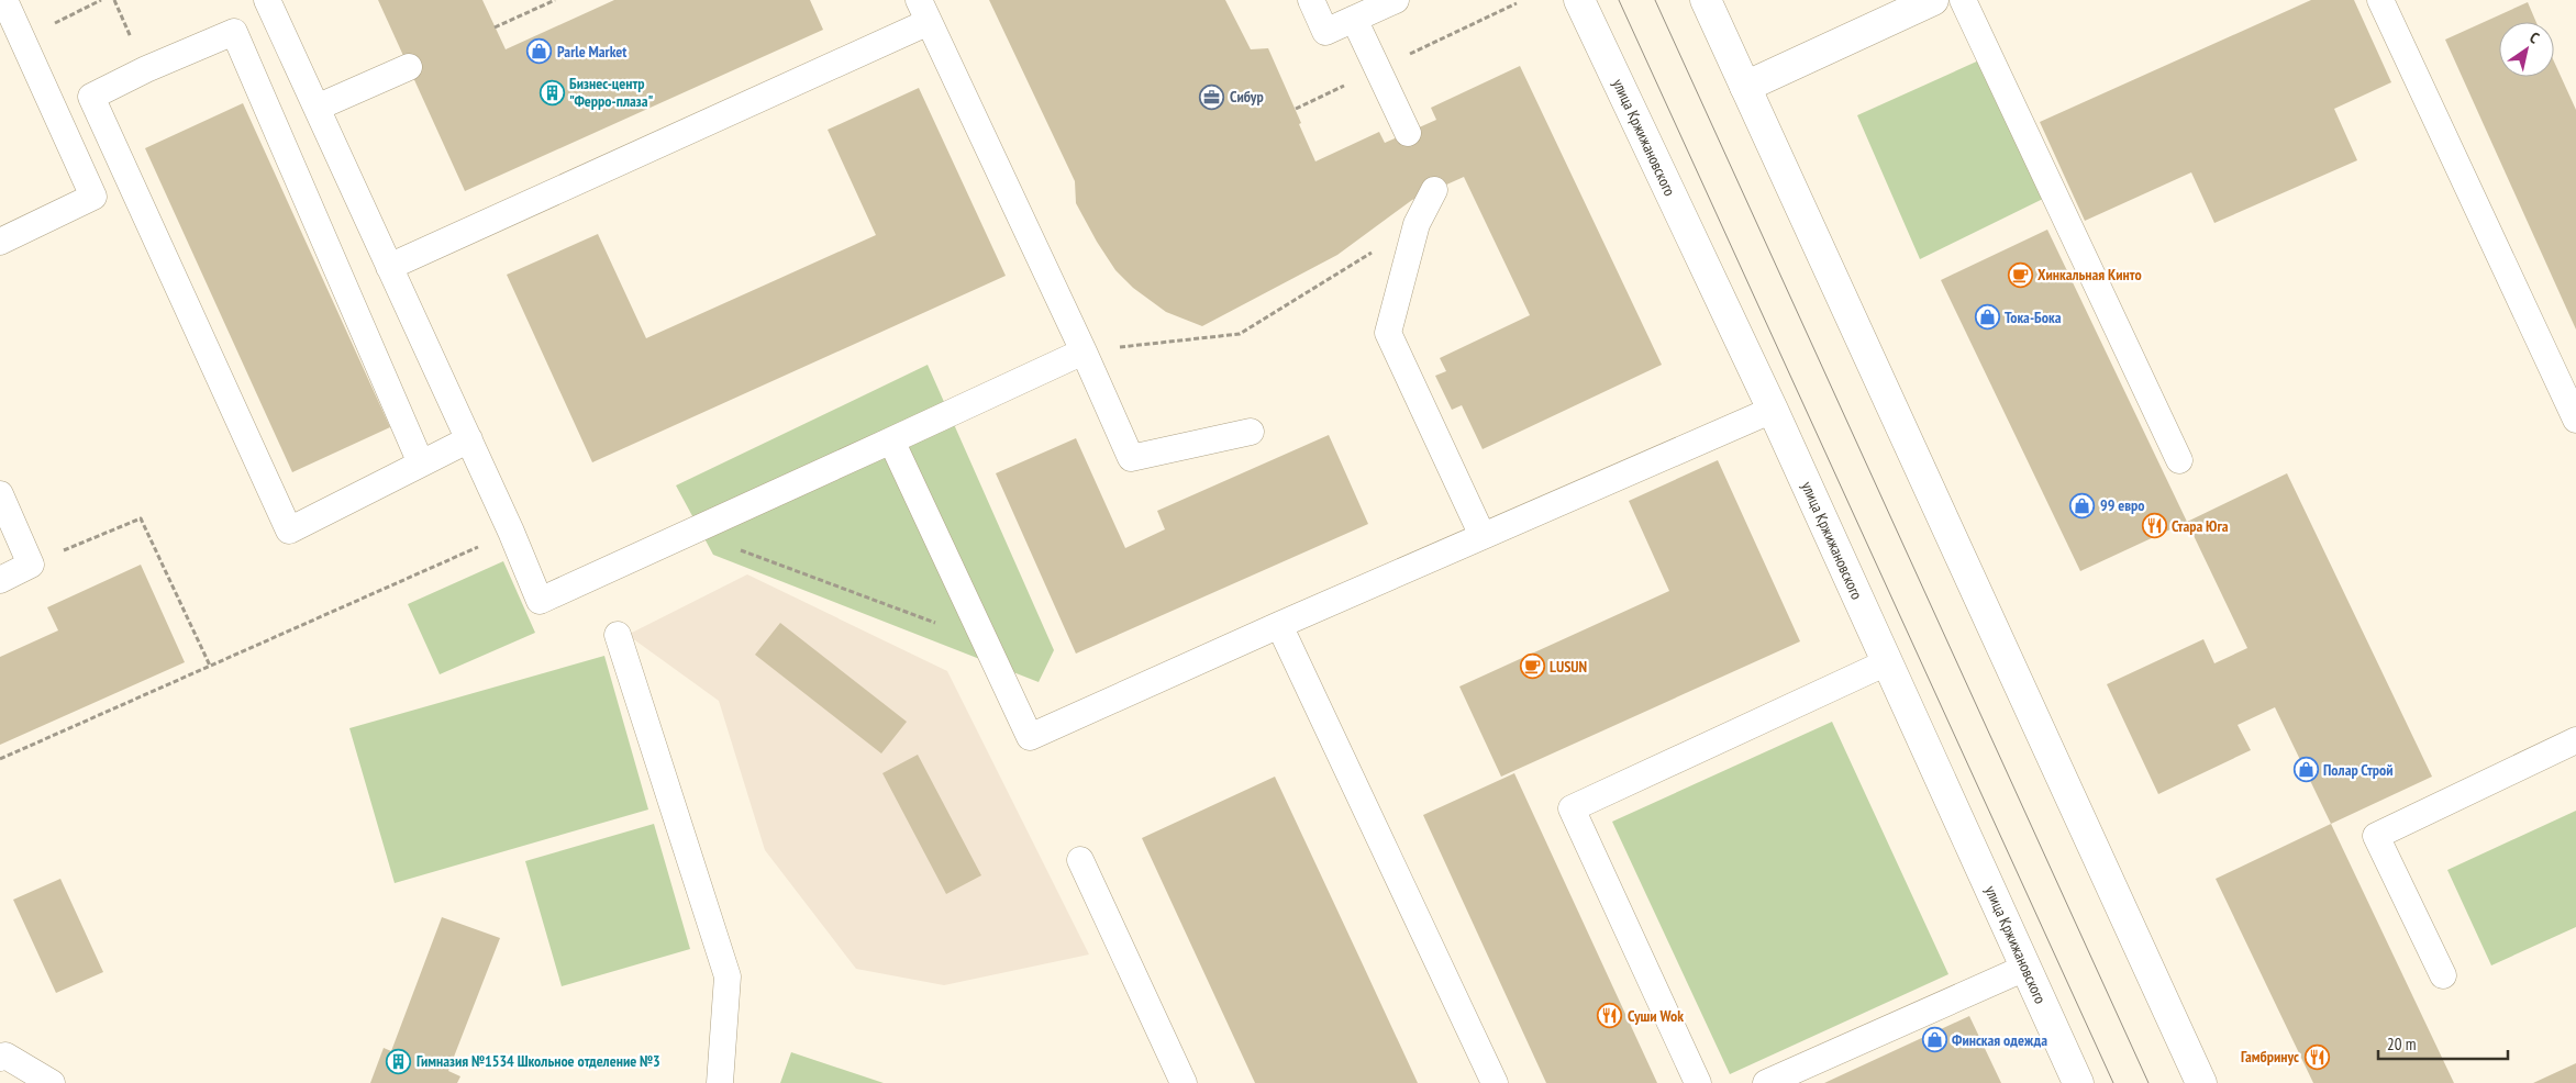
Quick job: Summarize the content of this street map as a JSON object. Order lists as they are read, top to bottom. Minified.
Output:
{"streets":{"street":["улица Кржижановского"]},"places":{"shop":["Parle Market","Тока-Бока","99 евро","Полар Строй","Финская одежда"],"building":["Бизнес-центр \"Ферро-плаза\"","Гимназия №1534 Школьное отделение №3"],"office":["Сибур"],"cafe":["Хинкальная Кинто","LUSUN"],"restaurant":["Стара Юга","Суши Wok","Гамбринус"]},"scale_bar":"20 m","north":"top right"}
